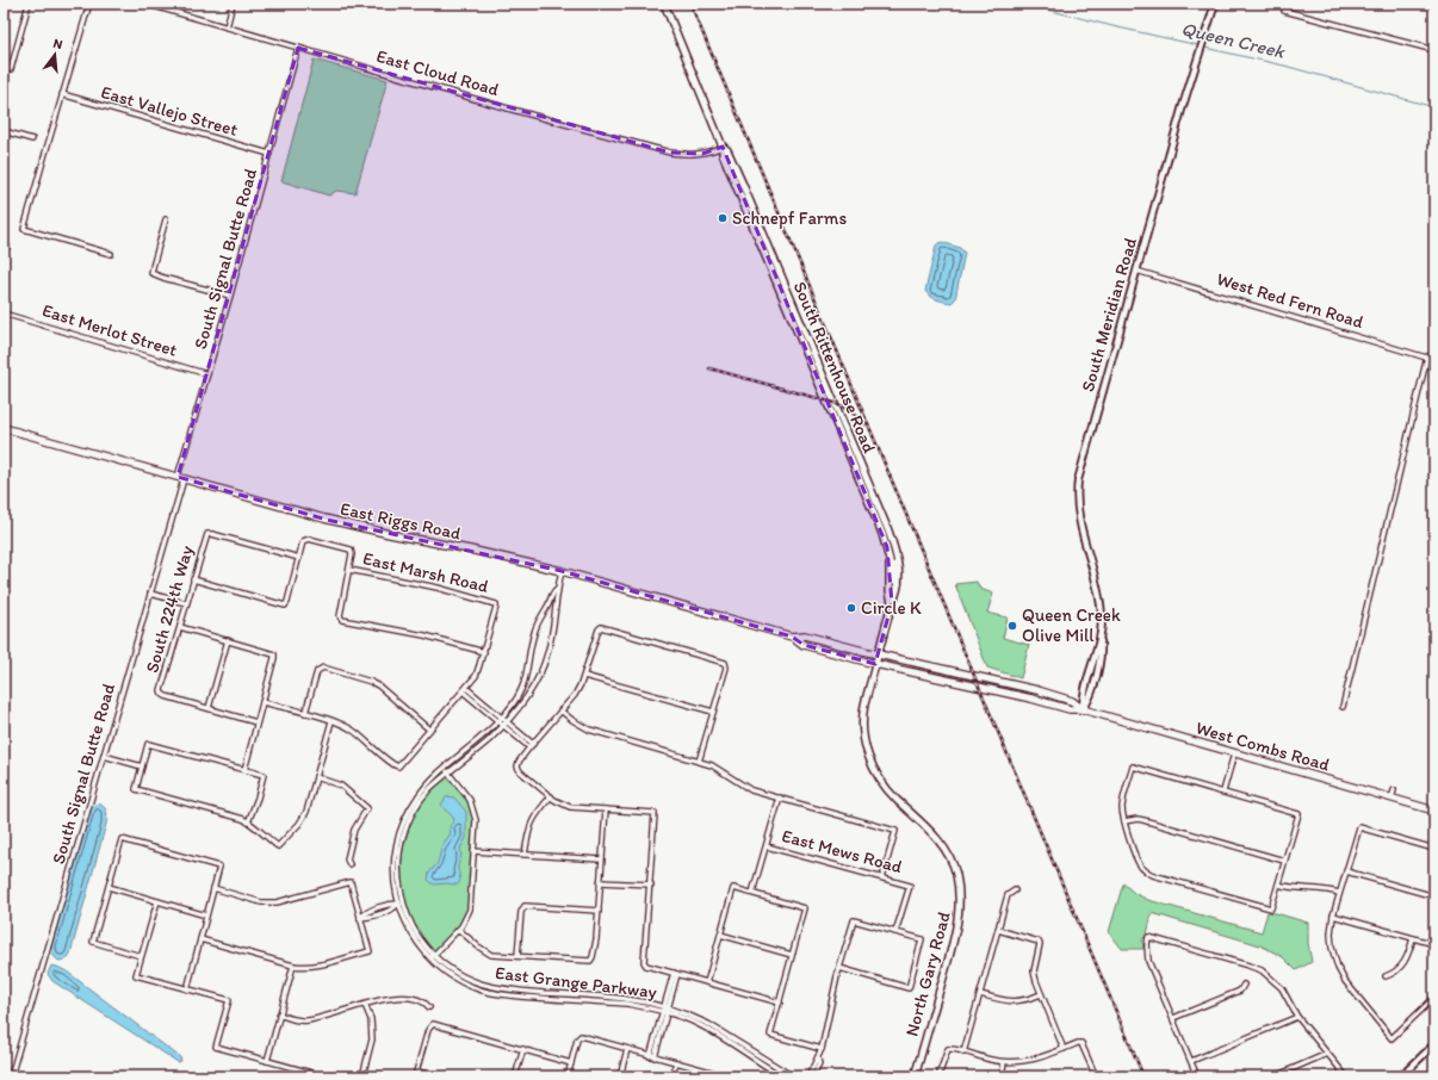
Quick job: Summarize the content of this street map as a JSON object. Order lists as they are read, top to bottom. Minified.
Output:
{"streets":{"main road":["South Rittenhouse Road","East Riggs Road","West Combs Road","North Gary Road"],"street":["East Cloud Road","East Vallejo Street","South Signal Butte Road","West Red Fern Road","South Meridian Road","East Merlot Street","East Marsh Road","South 224th Way","East Mews Road","East Grange Parkway"]},"crossings":[["East Cloud Road","South Signal Butte Road"],["East Cloud Road","South Rittenhouse Road"],["East Vallejo Street","South Signal Butte Road"],["South Signal Butte Road","East Merlot Street"],["South Signal Butte Road","East Riggs Road"],["West Red Fern Road","South Meridian Road"],["South Meridian Road","West Combs Road"],["South Rittenhouse Road","East Riggs Road"],["South Rittenhouse Road","West Combs Road"],["South Rittenhouse Road","North Gary Road"],["East Riggs Road","West Combs Road"],["East Riggs Road","North Gary Road"],["East Marsh Road","South 224th Way"],["West Combs Road","North Gary Road"]],"water":["Queen Creek"],"places":["Schnepf Farms","Circle K","Queen Creek Olive Mill"],"north":"top"}
